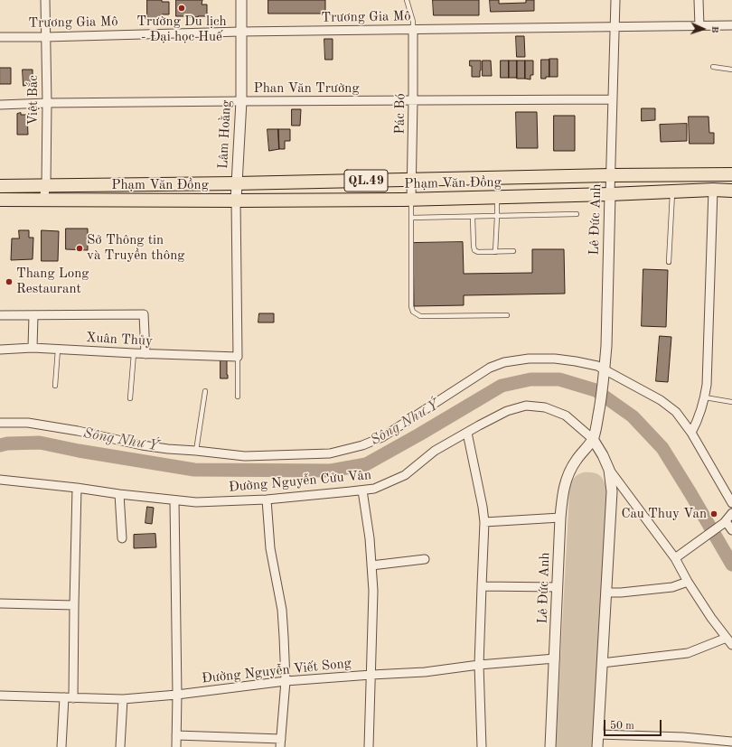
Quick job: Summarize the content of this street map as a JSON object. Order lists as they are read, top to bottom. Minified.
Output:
{"streets":{"main road":["QL.49","Phạm Văn Đồng"],"street":["Trương Gia Mô","Phan Văn Trường","Việt Bắc","Pác Bó","Lâm Hoằng","Lê Đức Anh","Xuân Thủy","Đường Nguyễn Cửu Vân","Đường Nguyễn Viết Song"]},"crossings":[["Trương Gia Mô","Việt Bắc"],["Trương Gia Mô","Pác Bó"],["Trương Gia Mô","Lâm Hoằng"],["Trương Gia Mô","Lê Đức Anh"],["Phan Văn Trường","Việt Bắc"],["Phan Văn Trường","Pác Bó"],["Phan Văn Trường","Lâm Hoằng"],["Phan Văn Trường","Lê Đức Anh"],["Việt Bắc","Phạm Văn Đồng"],["Pác Bó","Phạm Văn Đồng"],["Lâm Hoằng","Phạm Văn Đồng"],["Lâm Hoằng","Xuân Thủy"],["Phạm Văn Đồng","Lê Đức Anh"],["Lê Đức Anh","Đường Nguyễn Cửu Vân"],["Lê Đức Anh","Đường Nguyễn Viết Song"]],"water":["Sông Như Ý"],"places":["Trường Du lịch - Đại học Huế","Sở Thông tin và Truyền thông","Thang Long Restaurant","Cau Thuy Van"],"scale_bar":"50 m","north":"right"}
